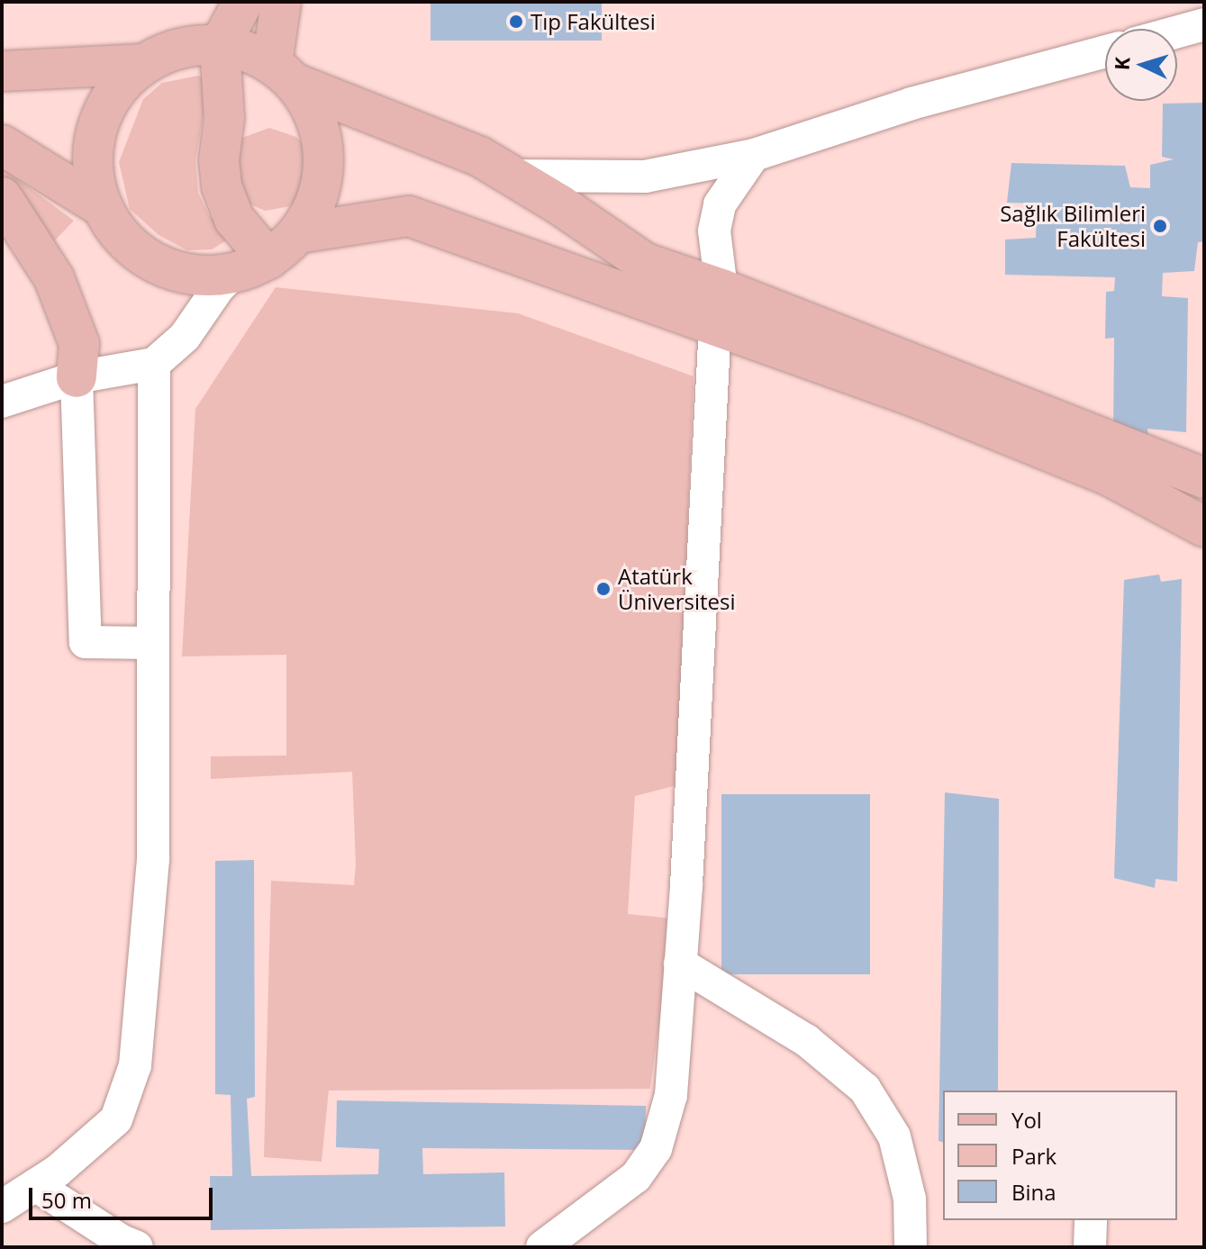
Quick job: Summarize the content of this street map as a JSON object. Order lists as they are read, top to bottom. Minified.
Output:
{"places":["Tıp Fakültesi","Sağlık Bilimleri Fakültesi","Atatürk Üniversitesi"],"legend":["Yol","Park","Bina"],"scale_bar":"50 m","north":"left"}
